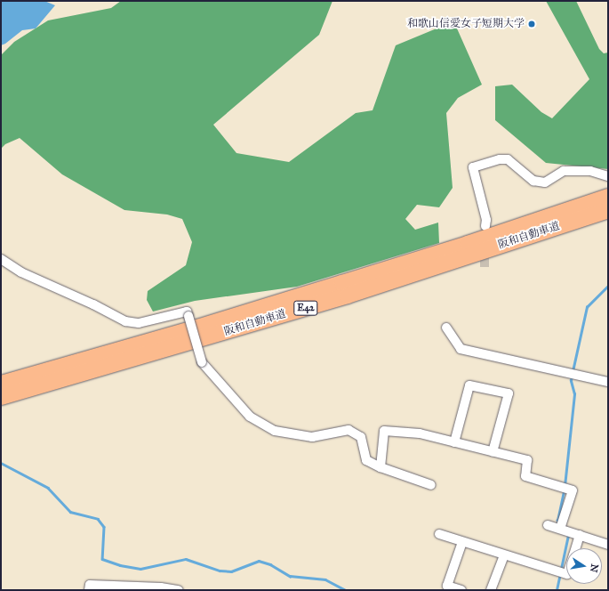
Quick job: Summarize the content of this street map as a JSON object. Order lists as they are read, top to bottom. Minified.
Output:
{"streets":{"highway":["阪和自動車道","E42"]},"places":["和歌山信愛女子短期大学"],"north":"right"}
